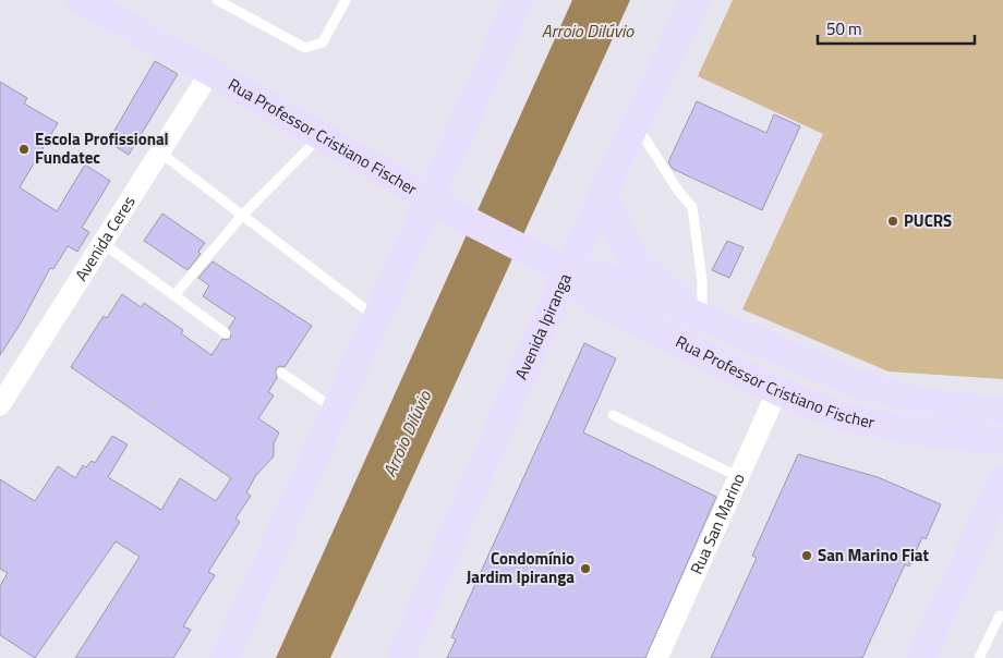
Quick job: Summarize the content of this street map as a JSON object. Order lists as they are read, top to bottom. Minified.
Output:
{"streets":{"main road":["Rua Professor Cristiano Fischer","Avenida Ipiranga"],"street":["Avenida Ceres","Rua San Marino"]},"crossings":[["Rua Professor Cristiano Fischer","Avenida Ceres"],["Rua Professor Cristiano Fischer","Avenida Ipiranga"],["Rua Professor Cristiano Fischer","Rua San Marino"]],"water":["Arroio Dilúvio"],"places":["Escola Profissional Fundatec","PUCRS","San Marino Fiat","Condomínio Jardim Ipiranga"],"scale_bar":"50 m"}
